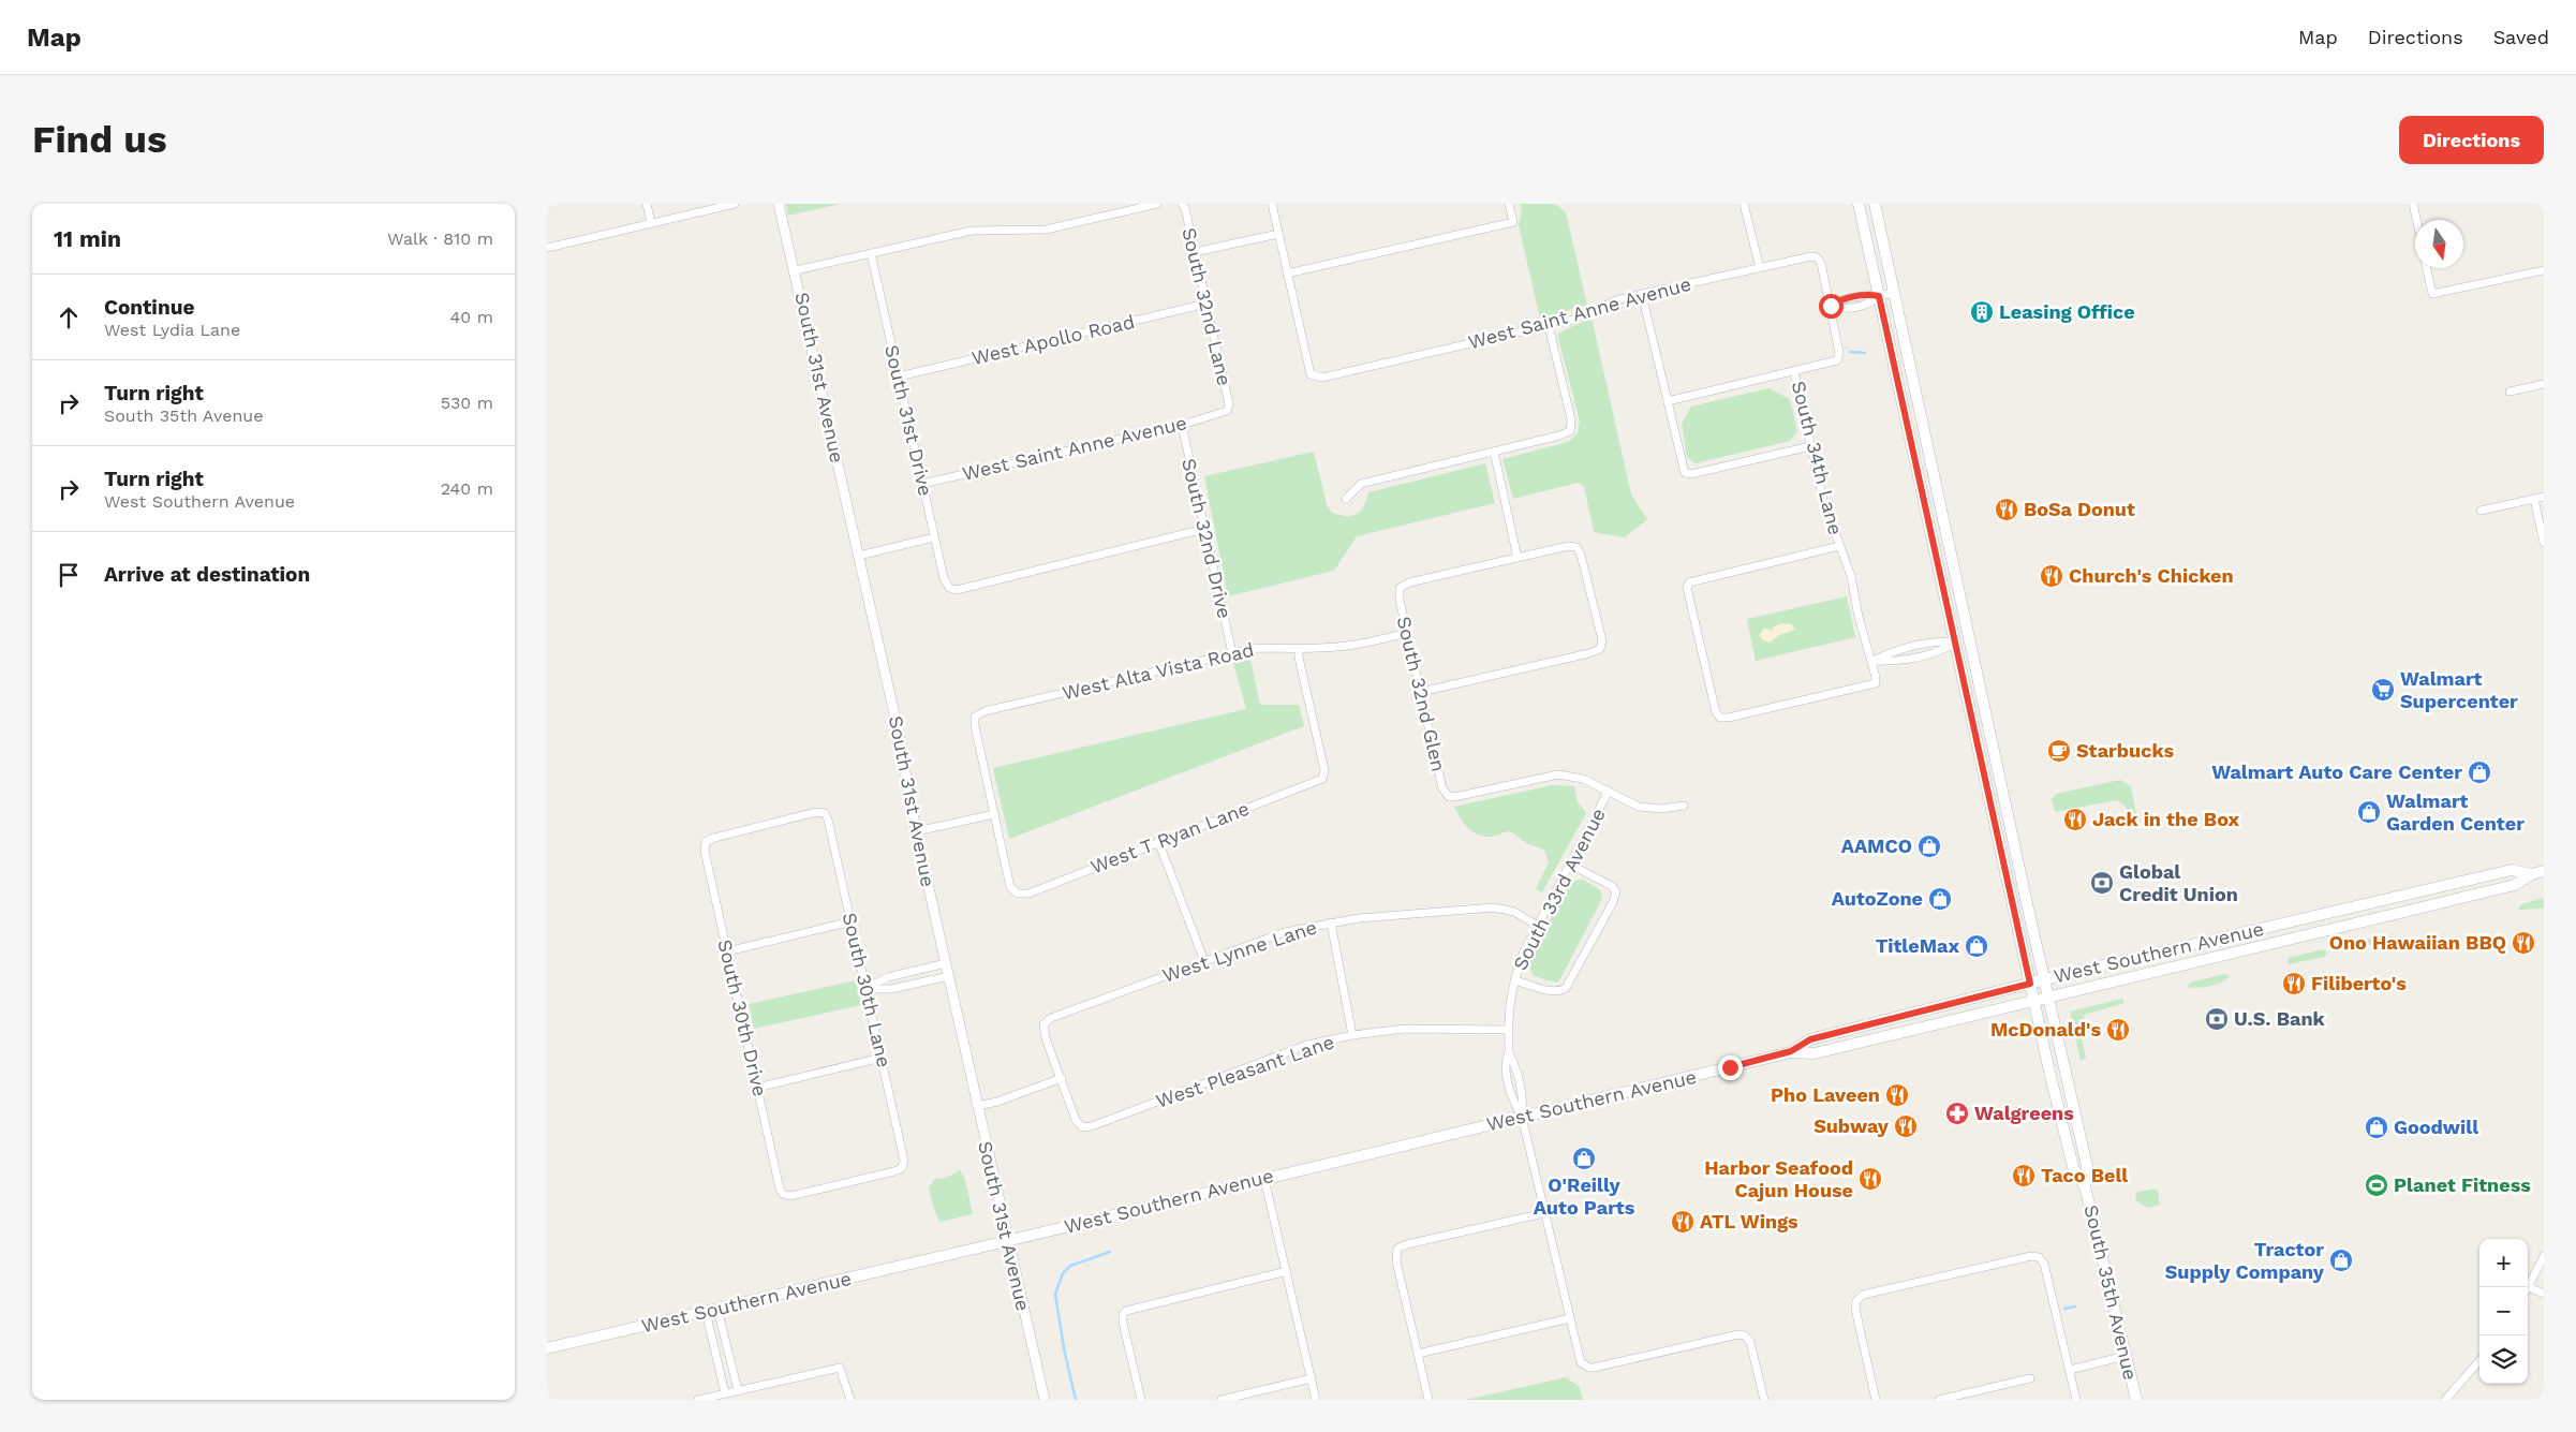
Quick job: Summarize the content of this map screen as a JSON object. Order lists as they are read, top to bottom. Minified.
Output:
{"streets":{"main road":["West Southern Avenue","South 35th Avenue"],"street":["South 32nd Lane","West Saint Anne Avenue","West Apollo Road","South 31st Avenue","South 31st Drive","South 34th Lane","South 32nd Drive","West Alta Vista Road","South 32nd Glen","West T Ryan Lane","South 33rd Avenue","West Lynne Lane","South 30th Lane","South 30th Drive","West Pleasant Lane"]},"crossings":[["South 32nd Lane","West Saint Anne Avenue"],["South 32nd Lane","West Apollo Road"],["West Saint Anne Avenue","South 31st Drive"],["West Saint Anne Avenue","South 32nd Drive"],["West Apollo Road","South 31st Drive"],["South 31st Avenue","West Southern Avenue"],["South 31st Drive","South 32nd Drive"],["South 32nd Drive","West Alta Vista Road"],["West Alta Vista Road","South 32nd Glen"],["West Alta Vista Road","West T Ryan Lane"],["South 32nd Glen","South 33rd Avenue"],["South 33rd Avenue","West Lynne Lane"],["South 33rd Avenue","West Southern Avenue"],["South 33rd Avenue","West Pleasant Lane"],["West Lynne Lane","West Pleasant Lane"],["West Southern Avenue","South 35th Avenue"],["South 30th Lane","South 30th Drive"]],"places":{"building":["Leasing Office"],"restaurant":["BoSa Donut","Church's Chicken","Jack in the Box","Ono Hawaiian BBQ","Filiberto's","McDonald's","Pho Laveen","Subway","Taco Bell","Harbor Seafood Cajun House","ATL Wings"],"supermarket":["Walmart Supercenter"],"cafe":["Starbucks"],"shop":["Walmart Auto Care Center","Walmart Garden Center","AAMCO","AutoZone","TitleMax","Goodwill","O'Reilly Auto Parts","Tractor Supply Company"],"bank":["Global Credit Union","U.S. Bank"],"pharmacy":["Walgreens"],"sports":["Planet Fitness"]},"north":"bottom","page":{"header":"Map","nav":["Map","Directions","Saved"],"buttons":"Directions","title":"Find us","heading":["11 min","Walk · 810 m"],"list":[["Continue","West Lydia Lane","40 m"],["Turn right","South 35th Avenue","530 m"],["Turn right","West Southern Avenue","240 m"],"Arrive at destination"],"map_buttons":["+","−"]}}
